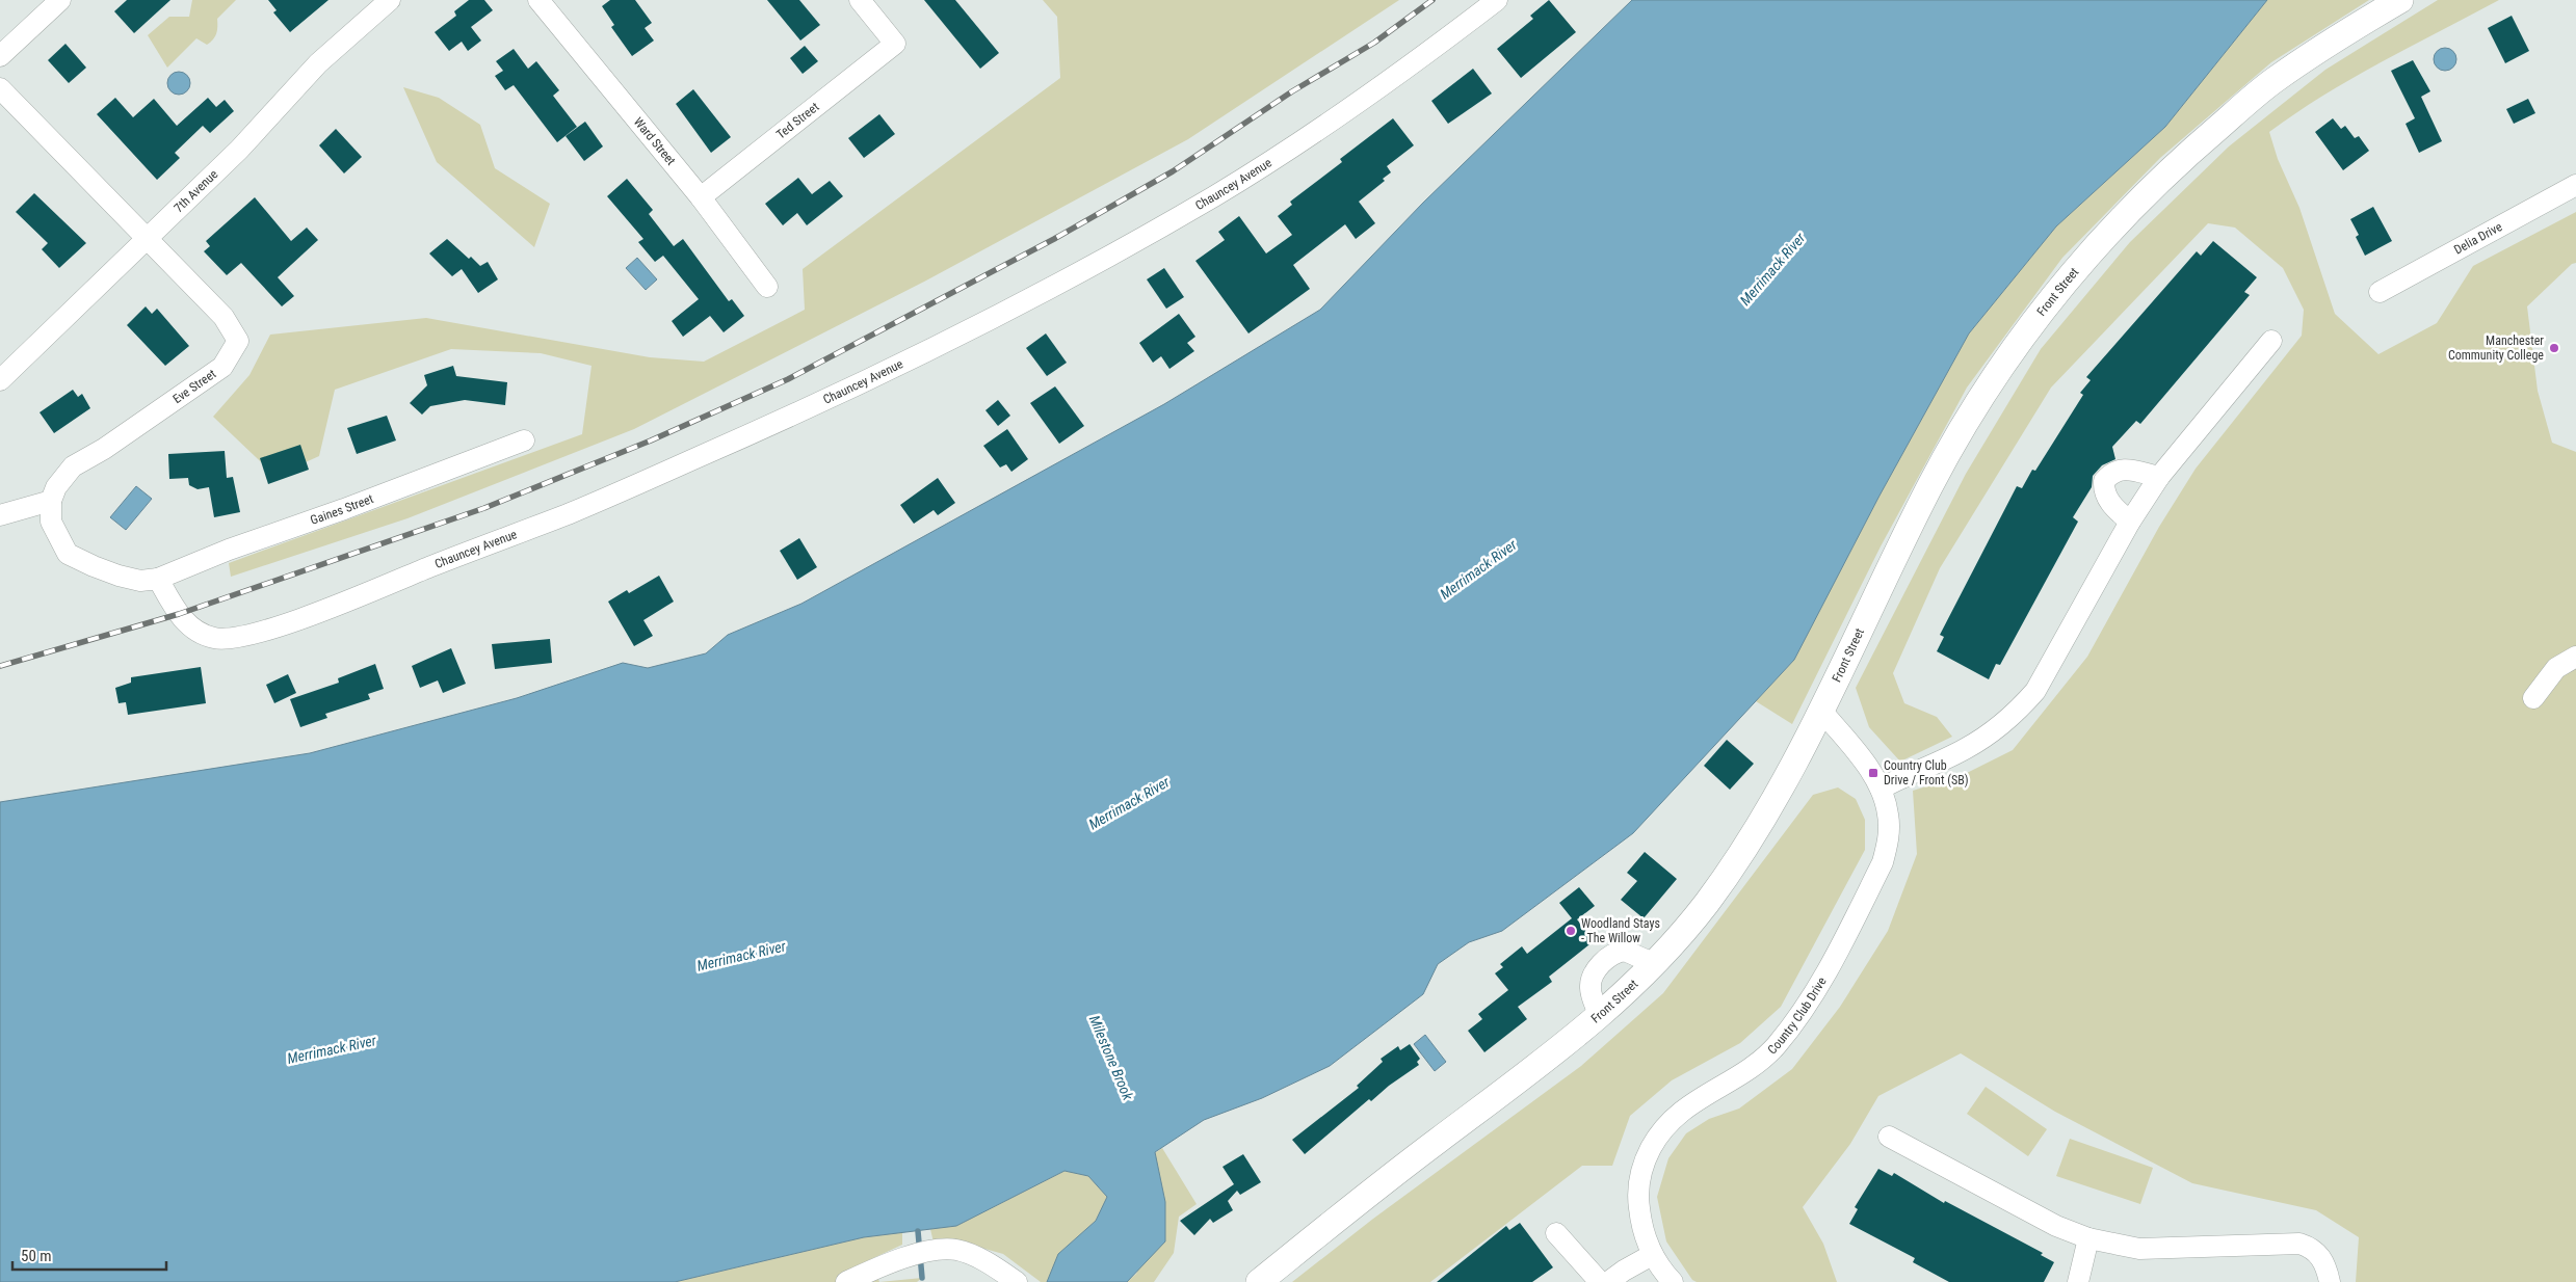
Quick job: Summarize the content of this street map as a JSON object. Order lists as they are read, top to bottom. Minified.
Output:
{"streets":{"main road":["Front Street"],"street":["Ted Street","Ward Street","Chauncey Avenue","7th Avenue","Delia Drive","Eve Street","Gaines Street","Country Club Drive"]},"crossings":[["Ted Street","Ward Street"],["Chauncey Avenue","Gaines Street"],["7th Avenue","Eve Street"],["Front Street","Country Club Drive"]],"water":["Merrimack River","Milestone Brook"],"places":{"other":["Manchester Community College","Woodland Stays - The Willow"],"transit":["Country Club Drive / Front (SB)"]},"scale_bar":"50 m"}
